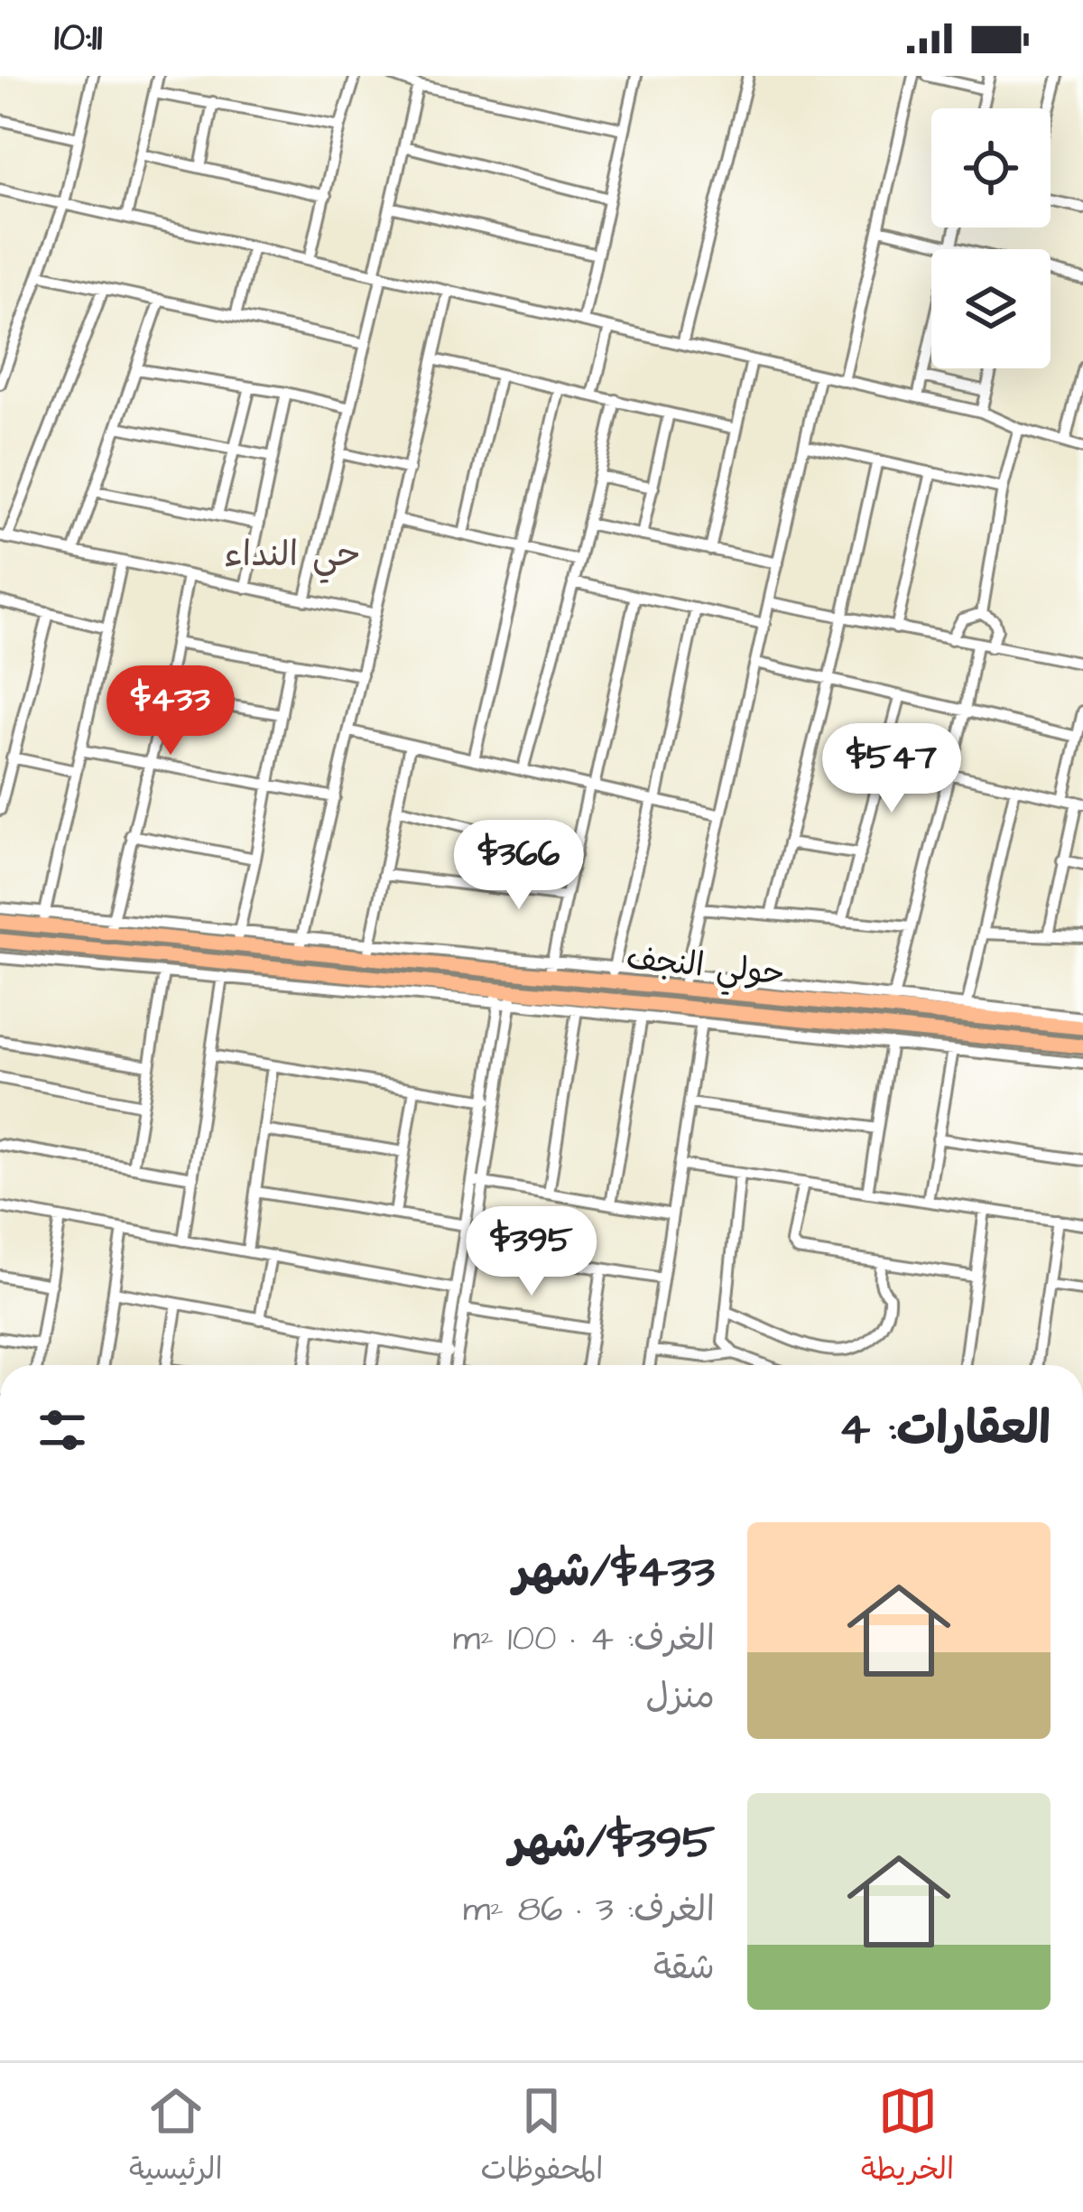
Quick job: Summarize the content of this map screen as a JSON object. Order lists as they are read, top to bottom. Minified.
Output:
{"streets":{"main road":["حولي النجف"]},"districts":["حي النداء"],"page":{"status":"10:11","price":["$433","$547","$366","$395"],"heading":"العقارات: 4","list":[{"name":"$433/شهر","note":"الغرف: 4 · 100 m² · منزل"},{"name":"$395/شهر","note":"الغرف: 3 · 86 m² · شقة"}],"tabs":["الخريطة","المحفوظات","الرئيسية"]}}
